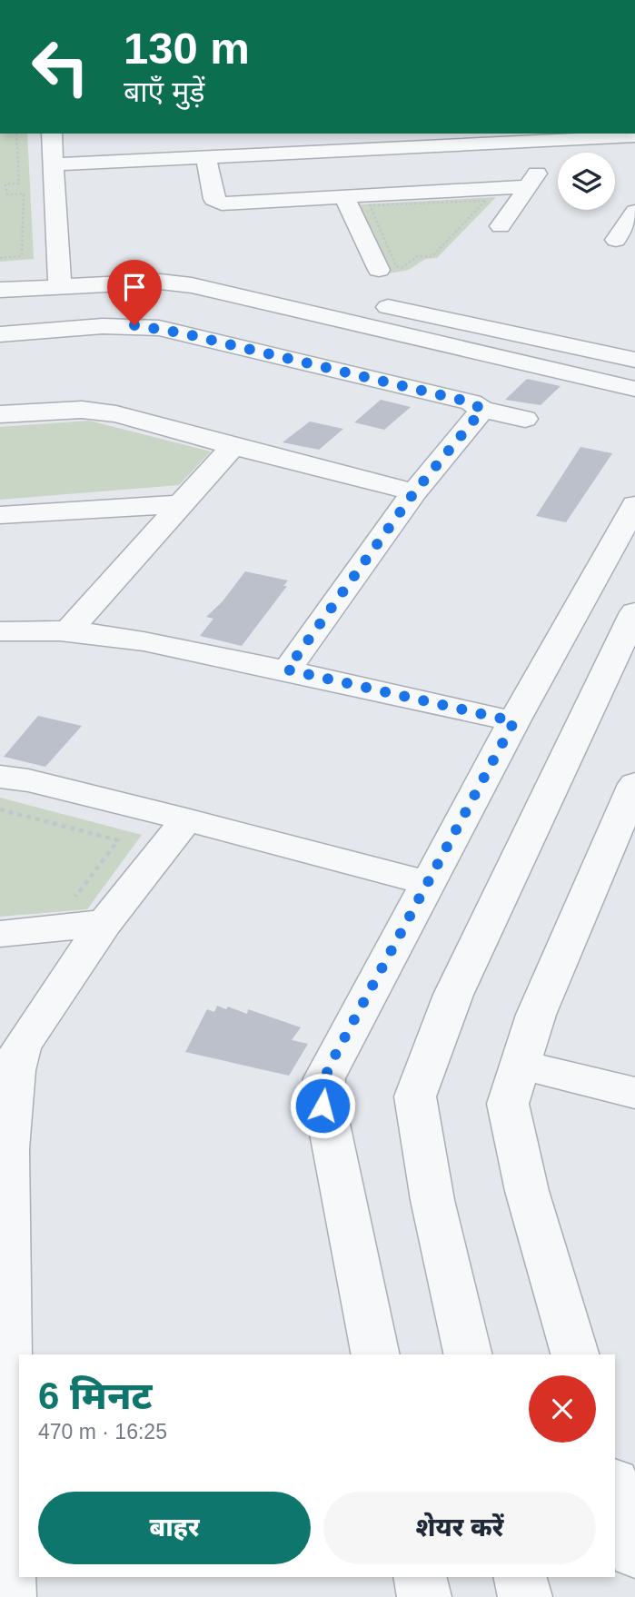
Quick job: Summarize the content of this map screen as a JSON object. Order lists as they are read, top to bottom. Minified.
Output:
{"page":{"turn":["130 m","बाएँ मुड़ें"],"heading":["6 मिनट","470 m · 16:25"],"buttons":["बाहर","शेयर करें"]}}
